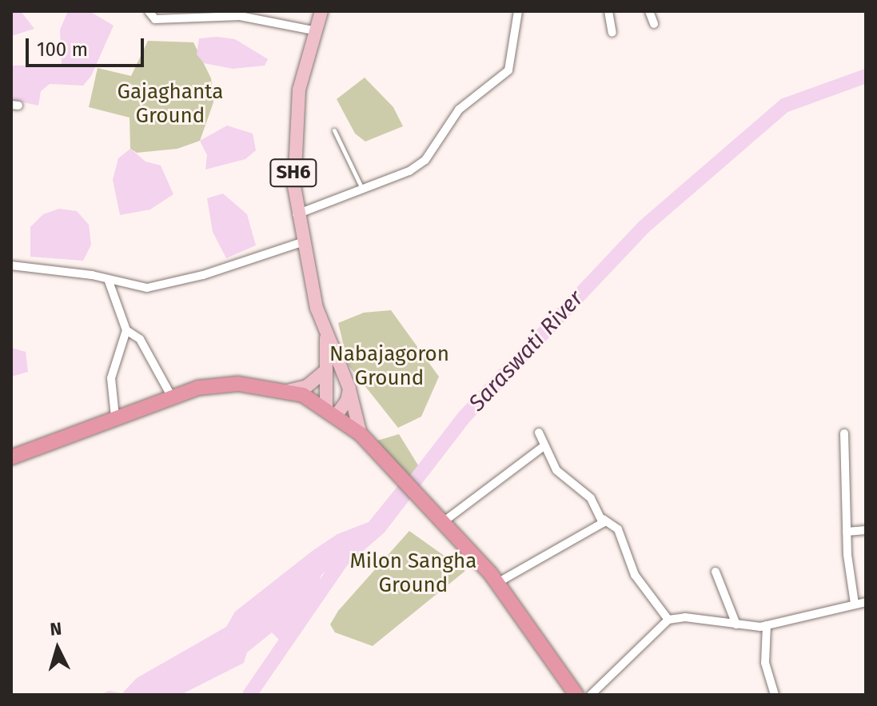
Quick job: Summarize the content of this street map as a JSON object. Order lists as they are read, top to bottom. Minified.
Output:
{"streets":{"main road":["SH6"]},"water":["Saraswati River"],"parks":["Gajaghanta Ground","Nabajagoron Ground","Milon Sangha Ground"],"scale_bar":"100 m","north":"top"}
